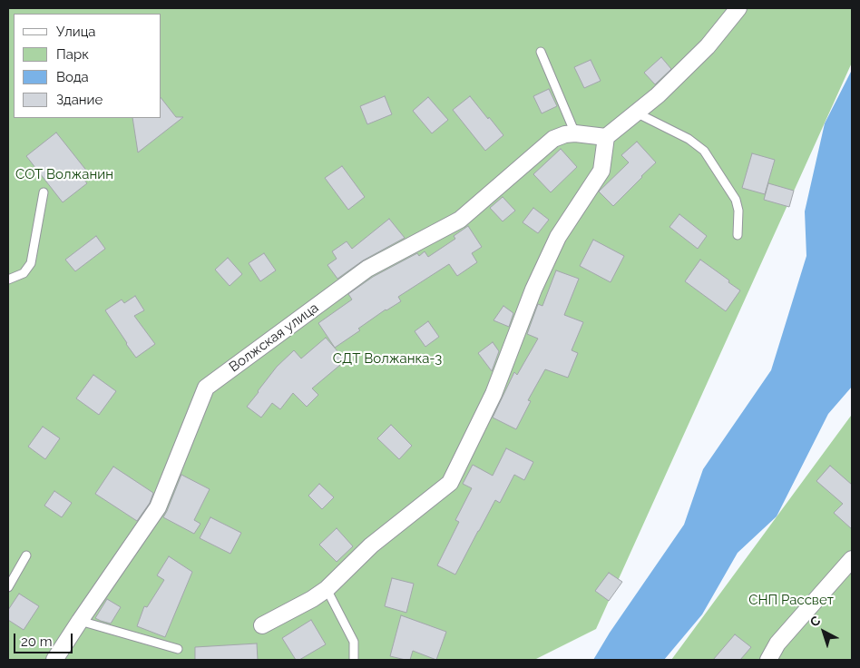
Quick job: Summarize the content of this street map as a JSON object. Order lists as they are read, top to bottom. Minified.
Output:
{"streets":{"street":["Волжская улица"]},"parks":["СОТ Волжанин","СДТ Волжанка-3","СНП Рассвет"],"legend":["Улица","Парк","Вода","Здание"],"scale_bar":"20 m","north":"top left"}
